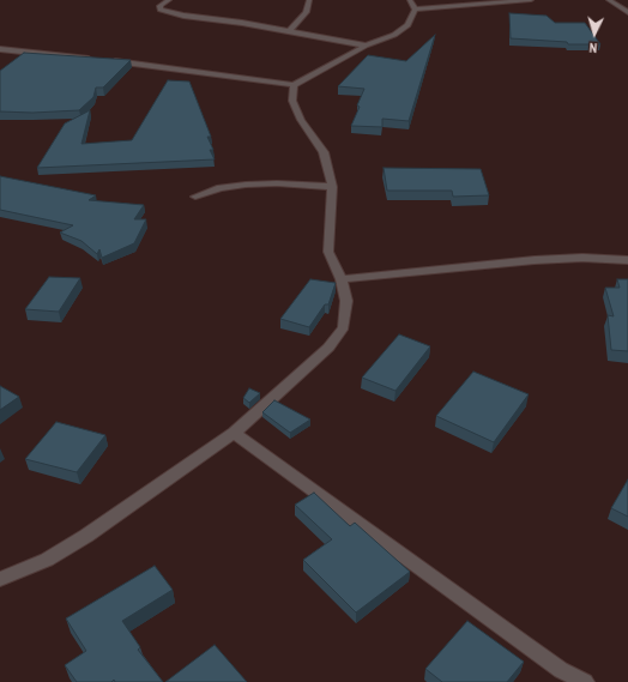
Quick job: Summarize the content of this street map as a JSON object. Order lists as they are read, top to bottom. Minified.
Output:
{"north":"bottom"}
